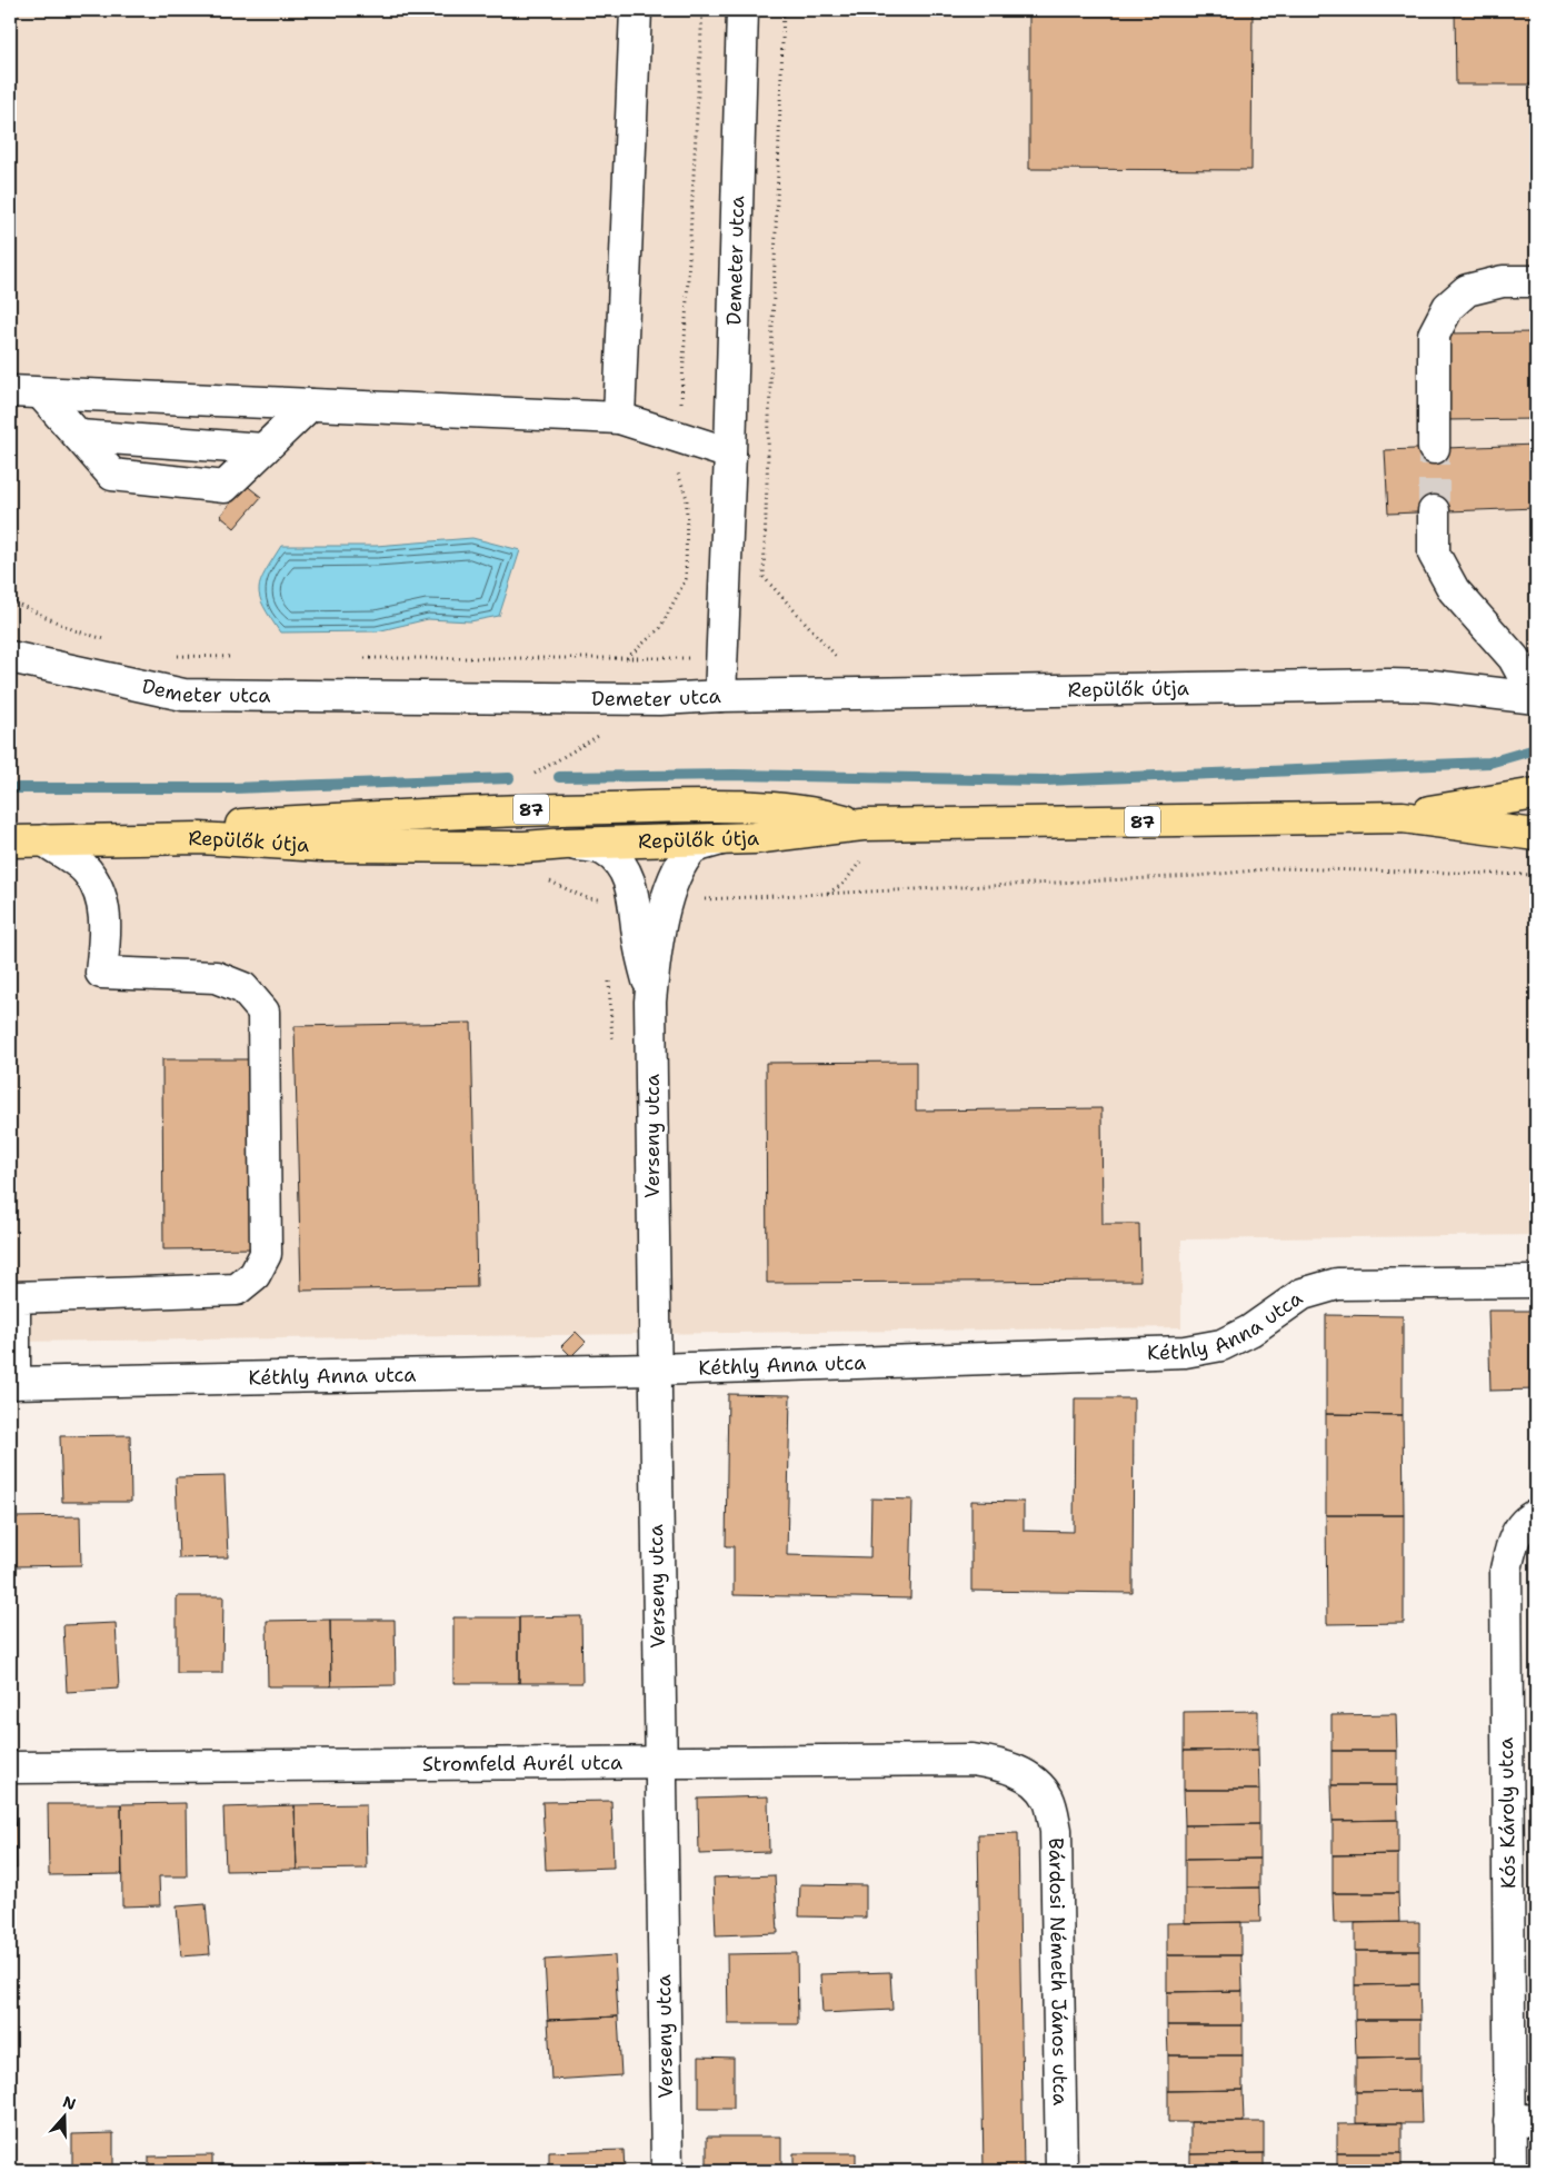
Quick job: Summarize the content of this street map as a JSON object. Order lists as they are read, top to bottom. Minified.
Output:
{"streets":{"main road":["Repülők útja","87"],"street":["Demeter utca","Verseny utca","Kéthly Anna utca","Stromfeld Aurél utca","Kós Károly utca","Bárdosi Németh János utca"]},"crossings":[["Demeter utca","Repülők útja"],["Repülők útja","87"],["Repülők útja","Verseny utca"],["Verseny utca","Kéthly Anna utca"],["Verseny utca","Stromfeld Aurél utca"],["Stromfeld Aurél utca","Bárdosi Németh János utca"]],"north":"top"}
